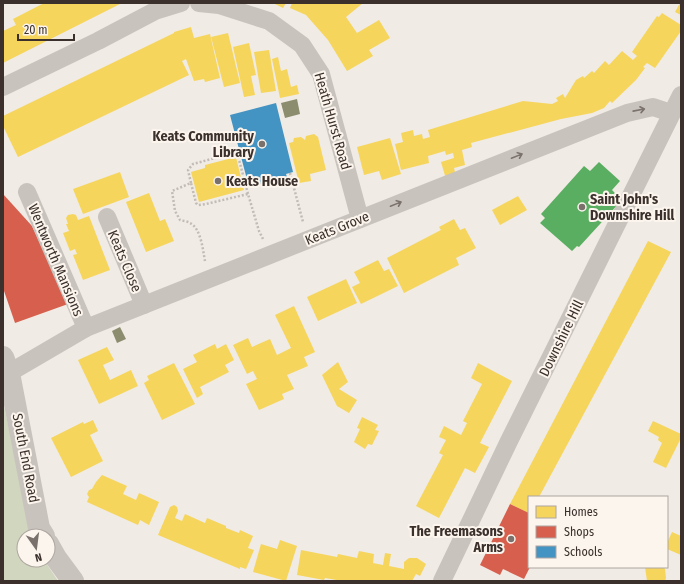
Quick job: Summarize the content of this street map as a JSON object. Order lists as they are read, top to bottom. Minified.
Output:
{"streets":{"street":["Heath Hurst Road","Keats Grove","Wentworth Mansions","Keats Close","Downshire Hill","South End Road"]},"crossings":[["Heath Hurst Road","Keats Grove"],["Keats Grove","Wentworth Mansions"],["Keats Grove","Keats Close"],["Keats Grove","Downshire Hill"],["Keats Grove","South End Road"]],"one_way":["Keats Grove"],"places":["Keats Community Library","Keats House","Saint John's Downshire Hill","The Freemasons Arms"],"legend":["Homes","Shops","Schools"],"scale_bar":"20 m","north":"bottom"}
